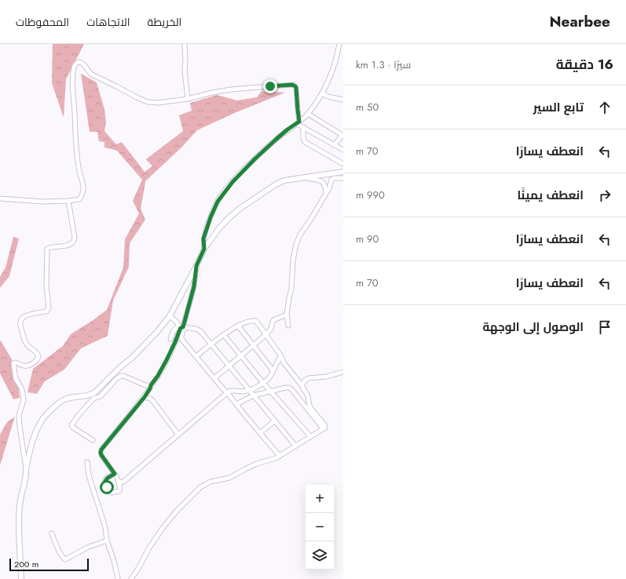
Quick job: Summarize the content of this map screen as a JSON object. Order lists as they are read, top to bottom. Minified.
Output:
{"scale_bar":"200 m","page":{"header":"Nearbee","nav":["الخريطة","الاتجاهات","المحفوظات"],"heading":["16 دقيقة","سيرًا · 1.3 km"],"list":[["تابع السير","50 m"],["انعطف يسارًا","70 m"],["انعطف يمينًا","990 m"],["انعطف يسارًا","90 m"],["انعطف يسارًا","70 m"],"الوصول إلى الوجهة"],"map_buttons":["+","−"],"scale":"200 m"}}
